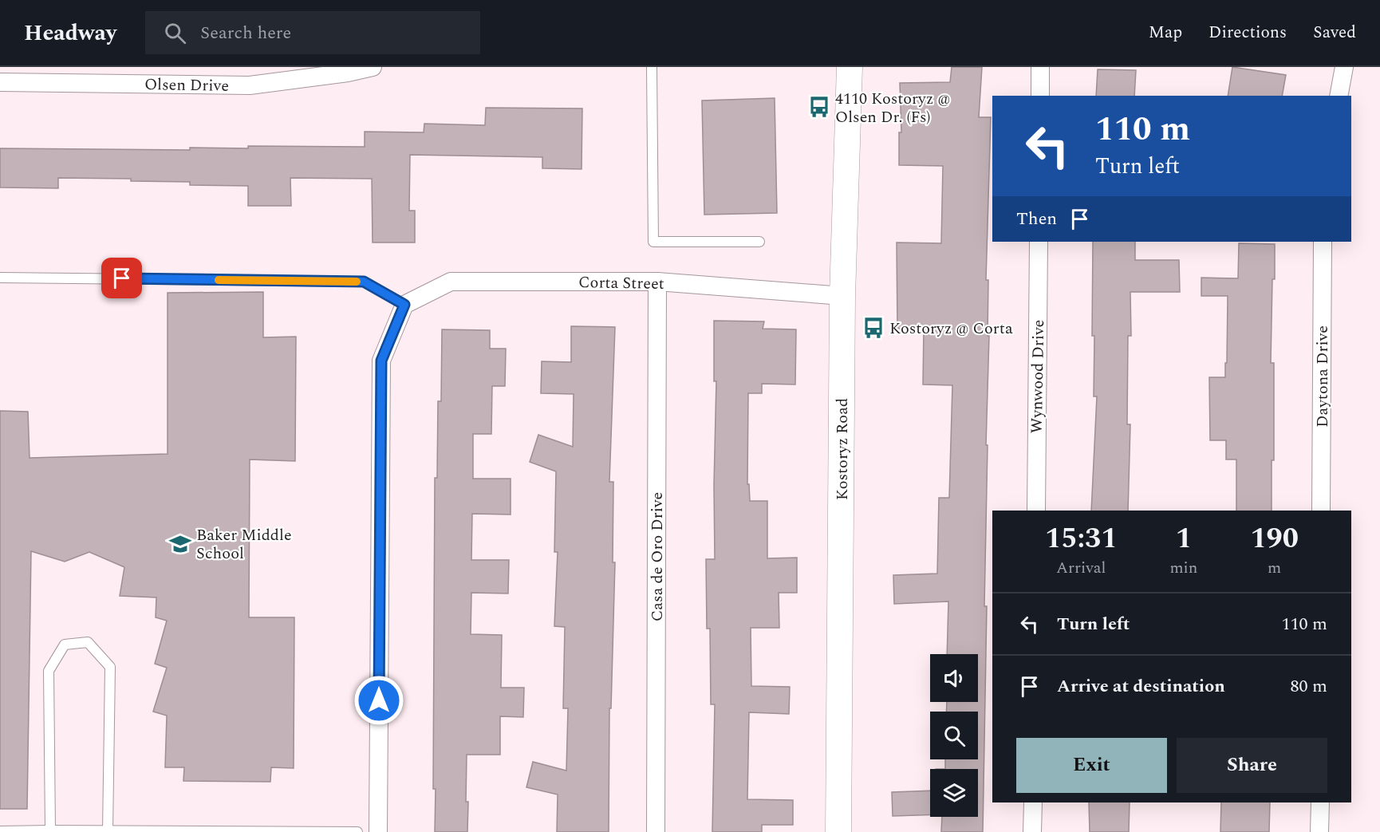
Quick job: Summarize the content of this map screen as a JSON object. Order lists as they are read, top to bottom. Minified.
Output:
{"streets":{"main road":["Kostoryz Road"],"street":["Olsen Drive","Corta Street","Wynwood Drive","Daytona Drive","Casa de Oro Drive"]},"crossings":[["Corta Street","Kostoryz Road"],["Corta Street","Casa de Oro Drive"]],"places":{"bus stop":["4110 Kostoryz @ Olsen Dr. (Fs)","Kostoryz @ Corta"],"school or university":["Baker Middle School"]},"page":{"header":"Headway","search":"Search here","nav":["Map","Directions","Saved"],"turn":["110 m","Turn left"],"then":"Then","eta":["15:31","Arrival","1","min","190","m"],"list":[{"name":"Turn left","value":"110 m"},{"name":"Arrive at destination","value":"80 m"}],"buttons":["Exit","Share"]}}
